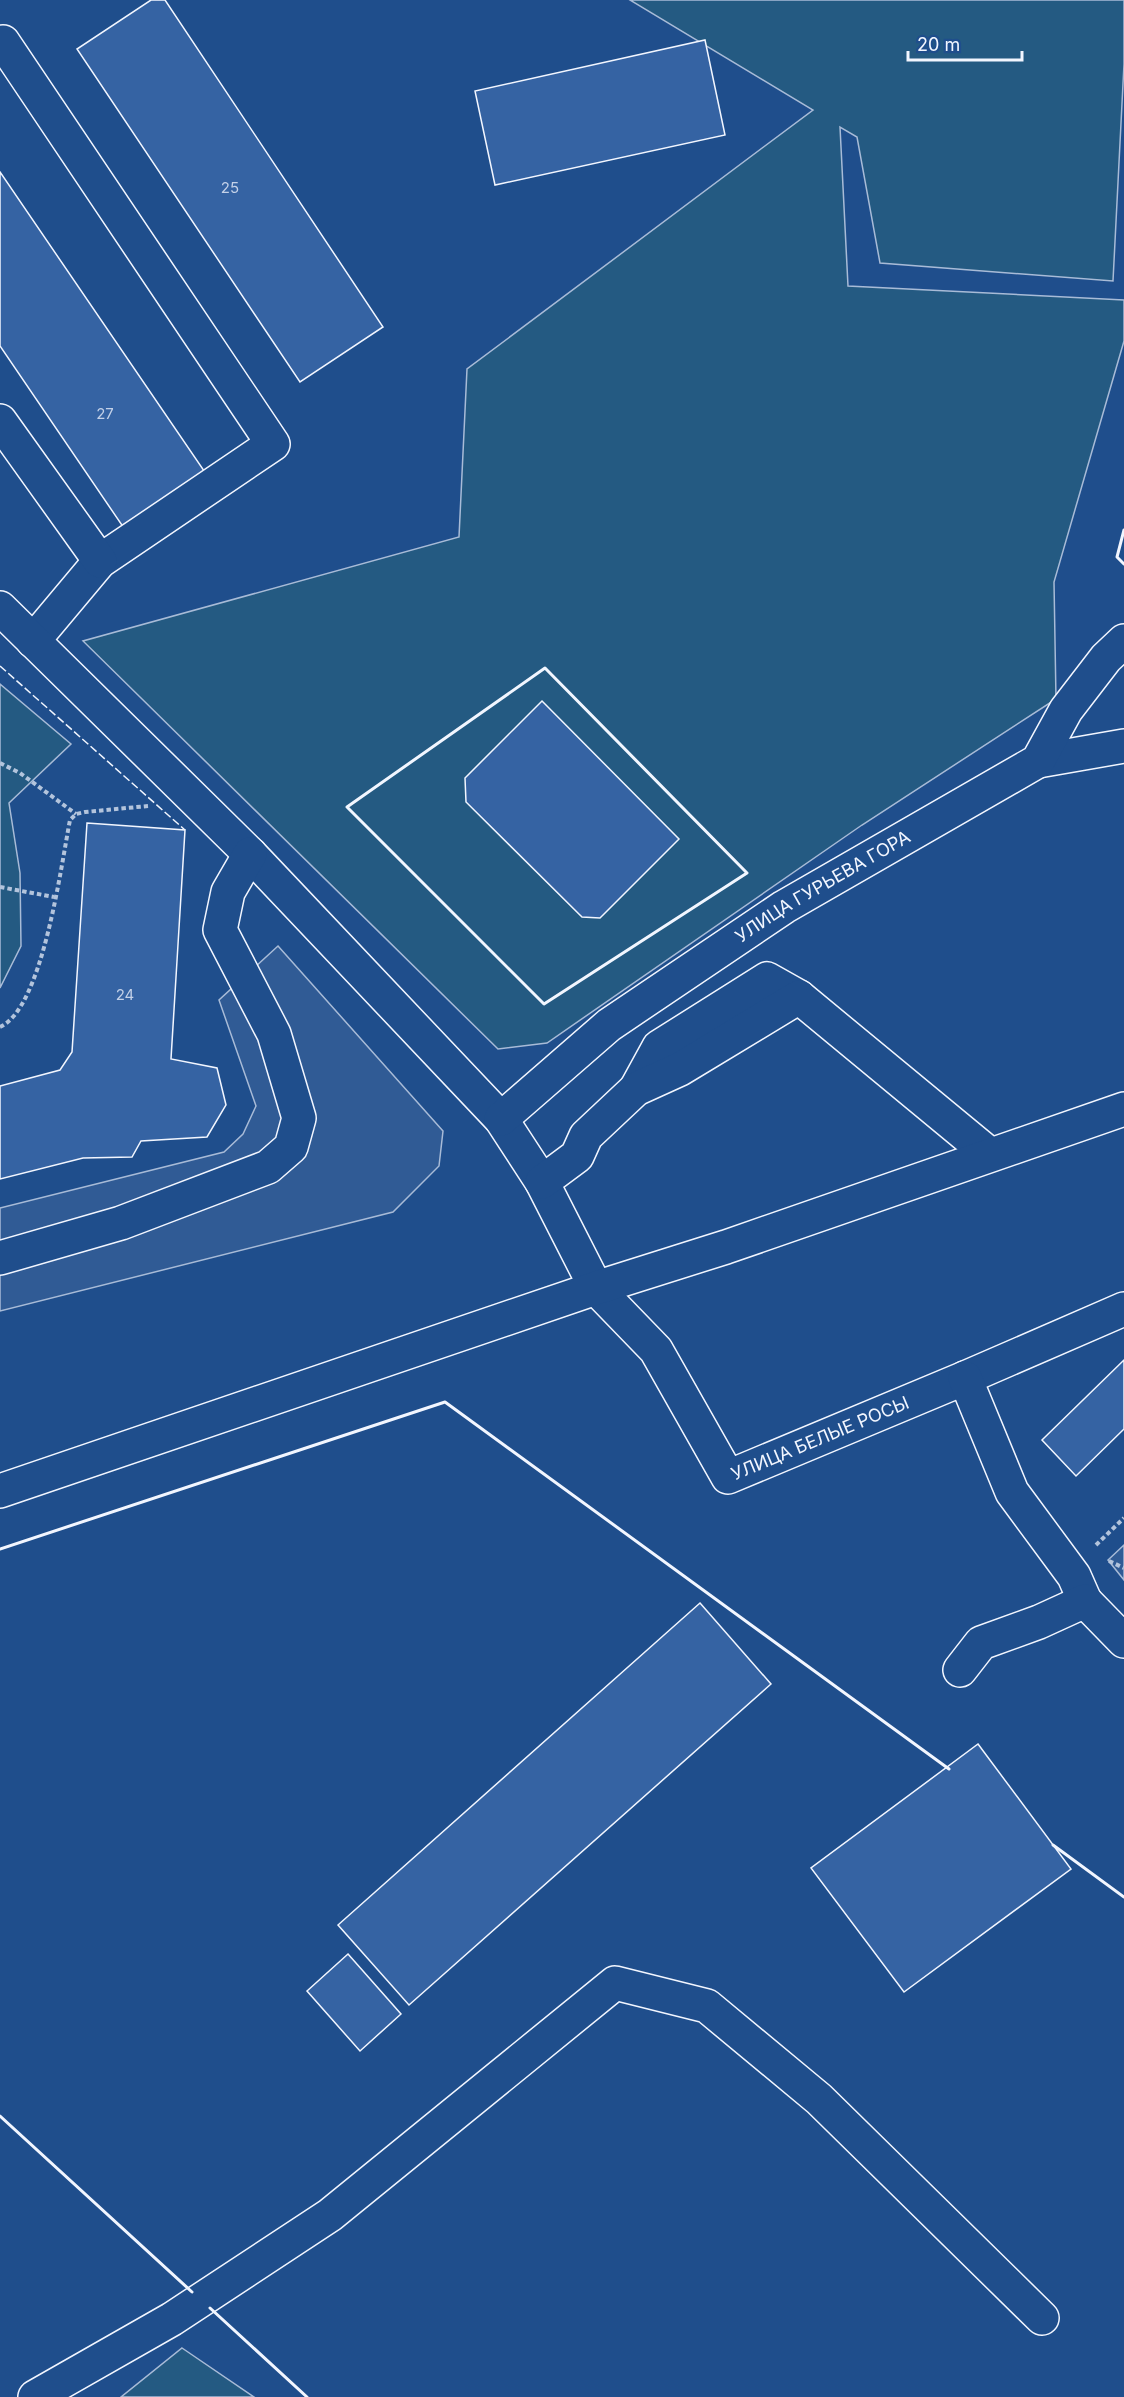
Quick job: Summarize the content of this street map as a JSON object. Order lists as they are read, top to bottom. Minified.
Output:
{"streets":{"street":["УЛИЦА ГУРЬЕВА ГОРА","УЛИЦА БЕЛЫЕ РОСЫ"]},"house_numbers":["25","27","24"],"scale_bar":"20 m"}
